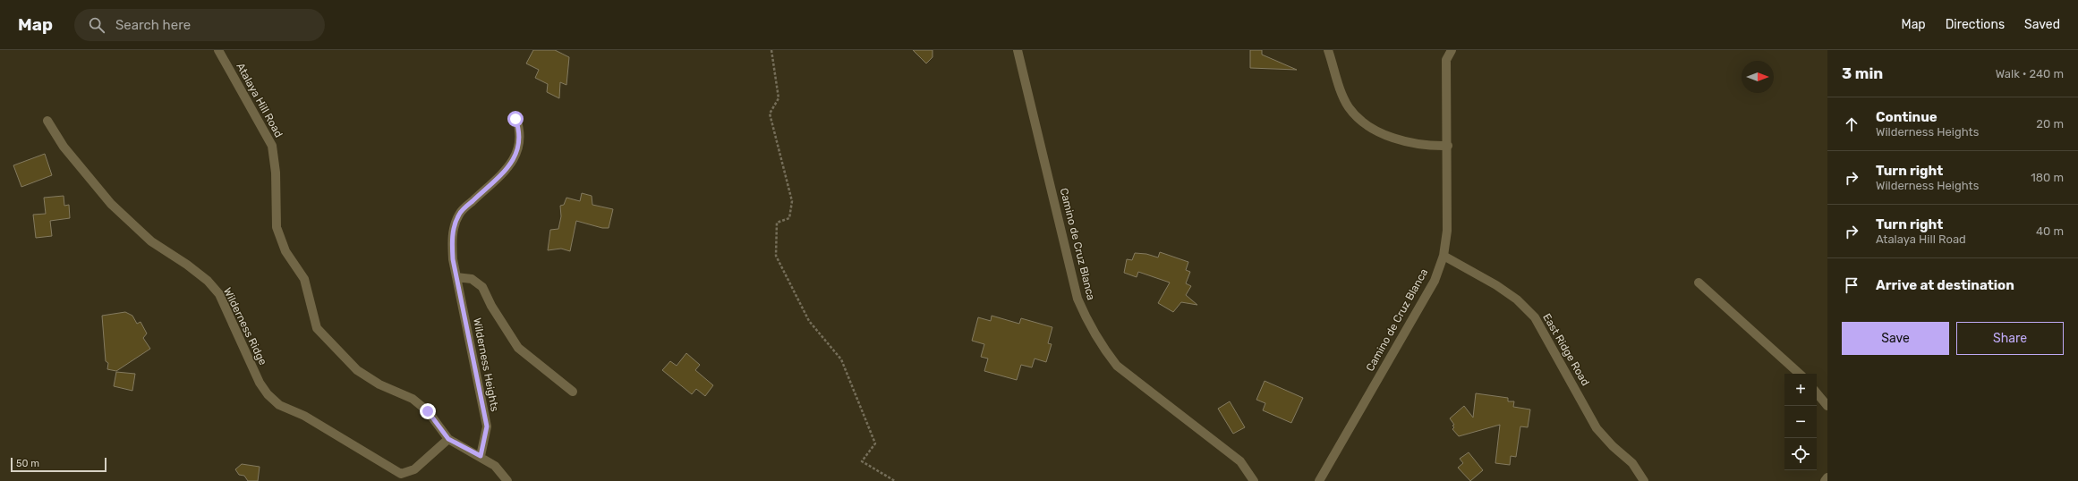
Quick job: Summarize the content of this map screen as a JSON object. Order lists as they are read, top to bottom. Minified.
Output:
{"streets":{"street":["Atalaya Hill Road","Camino de Cruz Blanca","Wilderness Ridge","East Ridge Road","Wilderness Heights"]},"crossings":[["Atalaya Hill Road","Wilderness Ridge"],["Atalaya Hill Road","Wilderness Heights"],["Camino de Cruz Blanca","East Ridge Road"]],"scale_bar":"50 m","north":"right","page":{"header":"Map","search":"Search here","nav":["Map","Directions","Saved"],"heading":["3 min","Walk · 240 m"],"list":[["Continue","Wilderness Heights","20 m"],["Turn right","Wilderness Heights","180 m"],["Turn right","Atalaya Hill Road","40 m"],"Arrive at destination"],"buttons":["Save","Share"],"map_buttons":["+","−"],"scale":"50 m"}}
